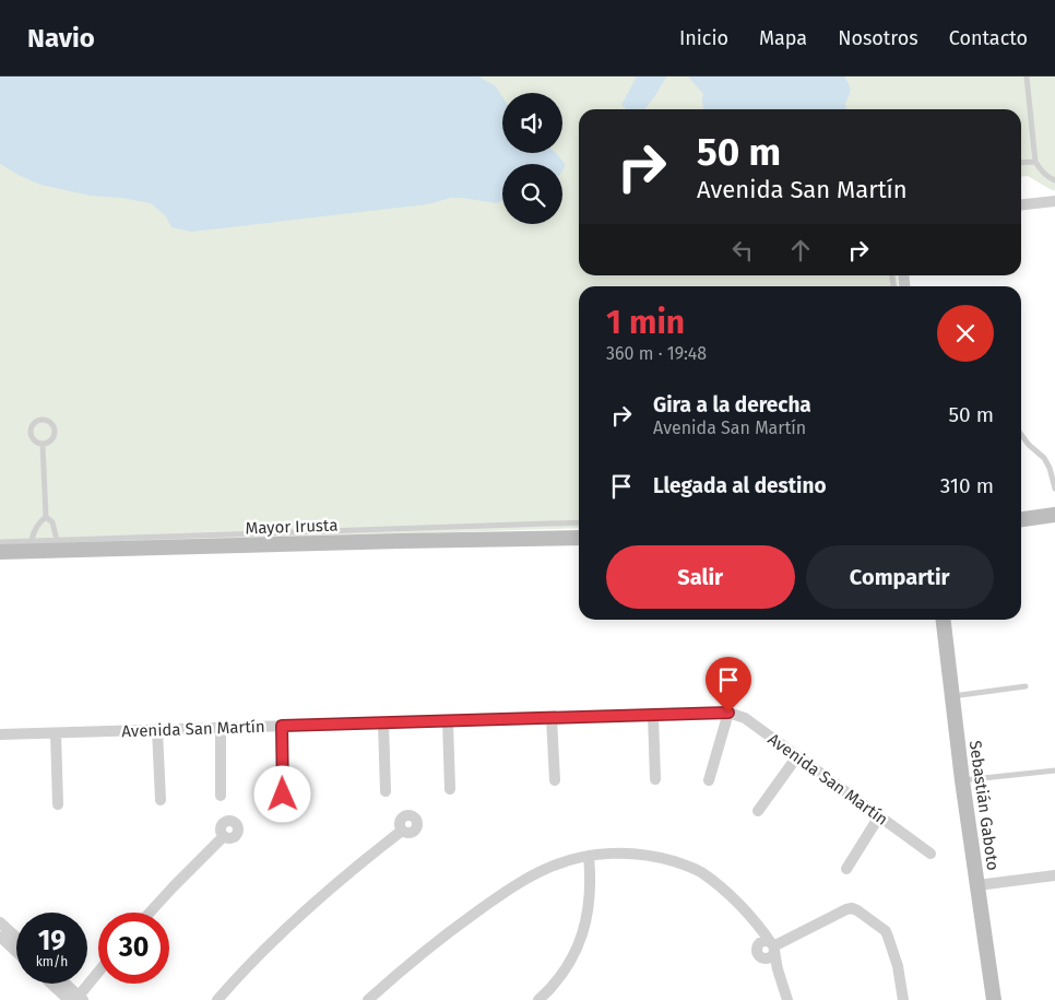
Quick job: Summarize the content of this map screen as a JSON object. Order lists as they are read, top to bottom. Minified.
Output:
{"streets":{"main road":["Mayor Irusta","Sebastián Gaboto"],"street":["Avenida San Martín"]},"page":{"header":"Navio","nav":["Inicio","Mapa","Nosotros","Contacto"],"turn":["50 m","Avenida San Martín"],"heading":["1 min","360 m · 19:48"],"list":[{"name":"Gira a la derecha","note":"Avenida San Martín","value":"50 m"},{"name":"Llegada al destino","value":"310 m"}],"buttons":["Salir","Compartir"],"speed":"19 km/h","limit":"30"}}
